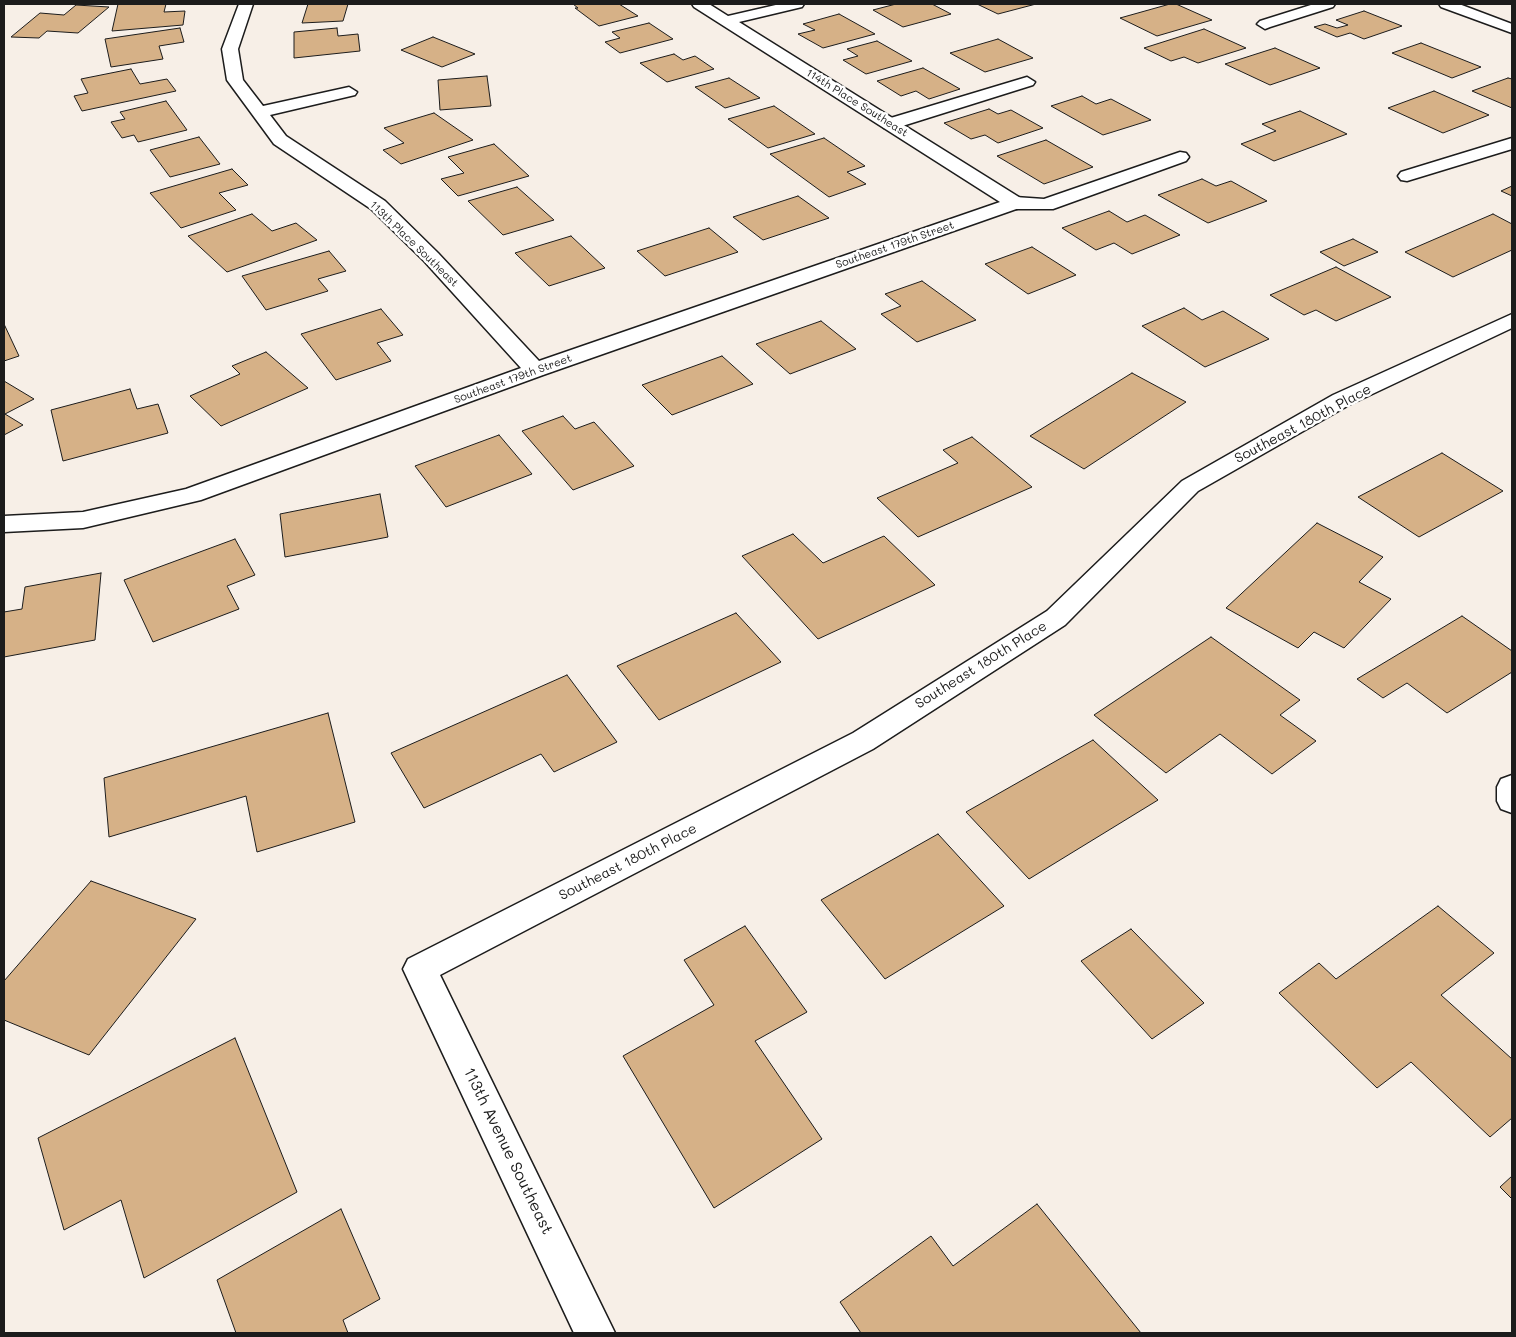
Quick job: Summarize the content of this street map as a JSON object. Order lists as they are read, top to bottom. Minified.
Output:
{"streets":{"street":["114th Place Southeast","113th Place Southeast","Southeast 179th Street","Southeast 180th Place","113th Avenue Southeast"]},"crossings":[["114th Place Southeast","Southeast 179th Street"],["113th Place Southeast","Southeast 179th Street"],["Southeast 180th Place","113th Avenue Southeast"]]}
